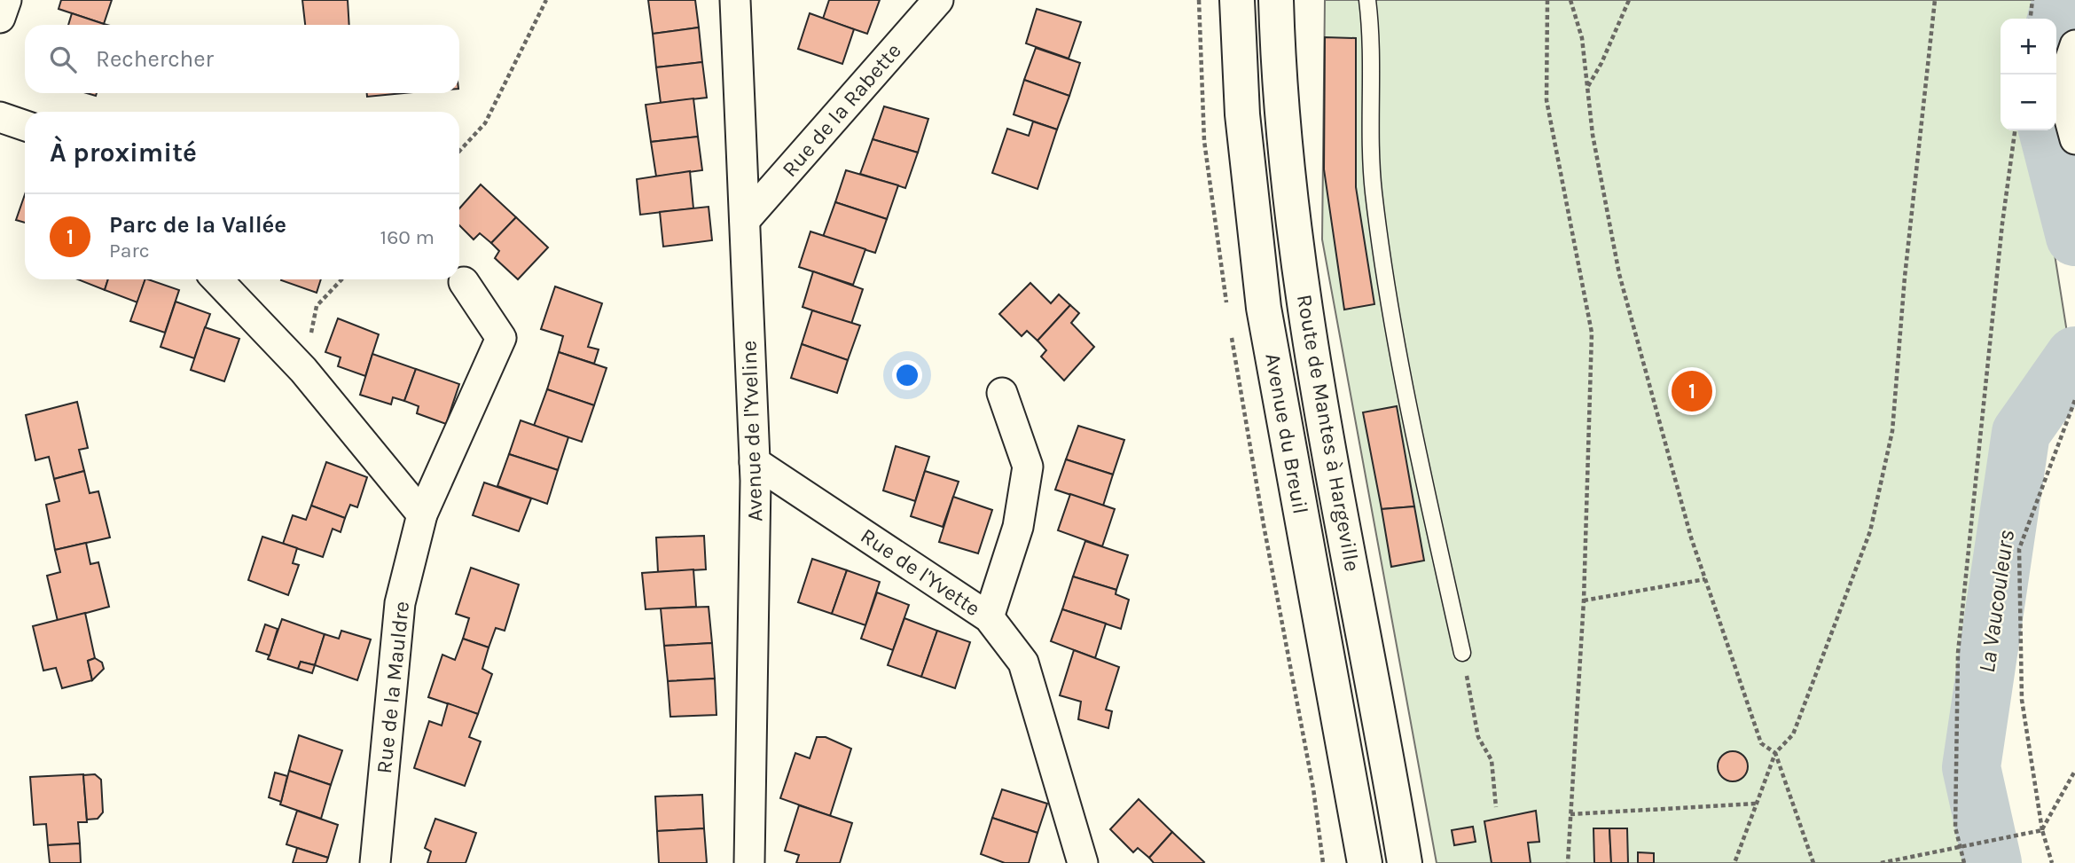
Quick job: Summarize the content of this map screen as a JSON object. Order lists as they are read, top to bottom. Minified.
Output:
{"streets":{"main road":["Route de Mantes à Hargeville","Avenue du Breuil"],"street":["Rue de la Rabette","Avenue de l'Yveline","Rue de l'Yvette","Rue de la Mauldre"]},"crossings":[["Rue de la Rabette","Avenue de l'Yveline"],["Avenue de l'Yveline","Rue de l'Yvette"]],"water":["La Vaucouleurs"],"page":{"map_buttons":["+","−"],"search":"Rechercher","heading":"À proximité","list":[{"mark":"1","name":"Parc de la Vallée","note":"Parc","value":"160 m"}],"pins":"1"}}
